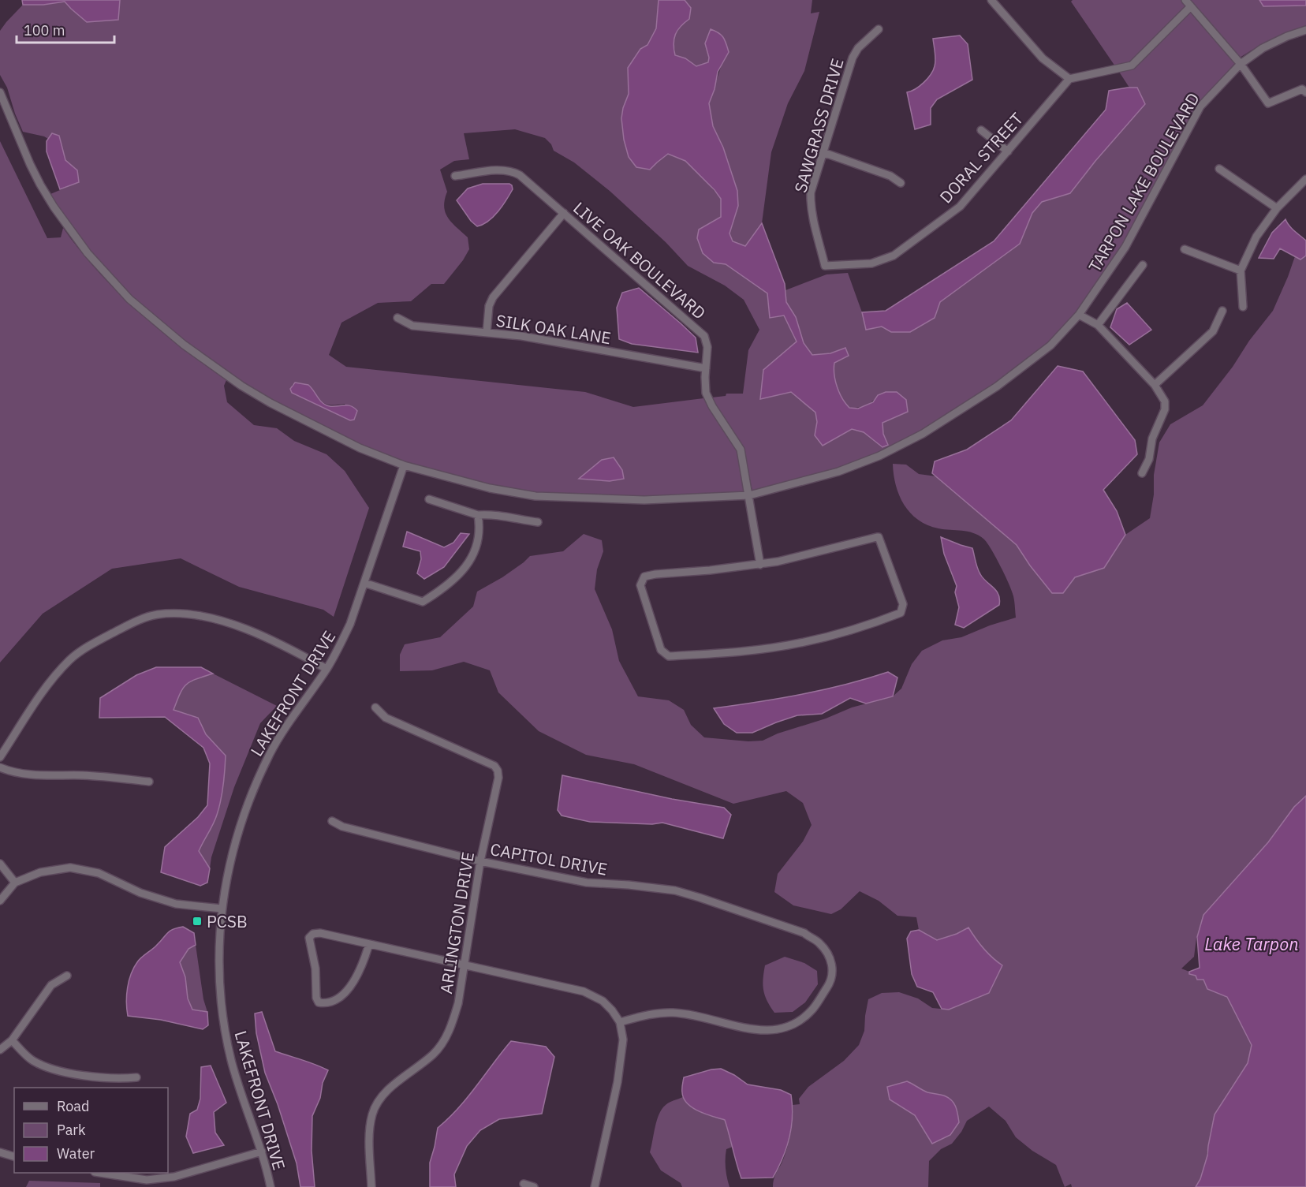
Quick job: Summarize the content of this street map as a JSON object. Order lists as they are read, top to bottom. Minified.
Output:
{"streets":{"street":["SAWGRASS DRIVE","DORAL STREET","TARPON LAKE BOULEVARD","LIVE OAK BOULEVARD","SILK OAK LANE","LAKEFRONT DRIVE","CAPITOL DRIVE","ARLINGTON DRIVE"]},"crossings":[["SAWGRASS DRIVE","DORAL STREET"],["TARPON LAKE BOULEVARD","LIVE OAK BOULEVARD"],["TARPON LAKE BOULEVARD","LAKEFRONT DRIVE"],["LIVE OAK BOULEVARD","SILK OAK LANE"],["CAPITOL DRIVE","ARLINGTON DRIVE"]],"water":["Lake Tarpon"],"places":{"transit":["PCSB"]},"legend":["Road","Park","Water"],"scale_bar":"100 m"}
